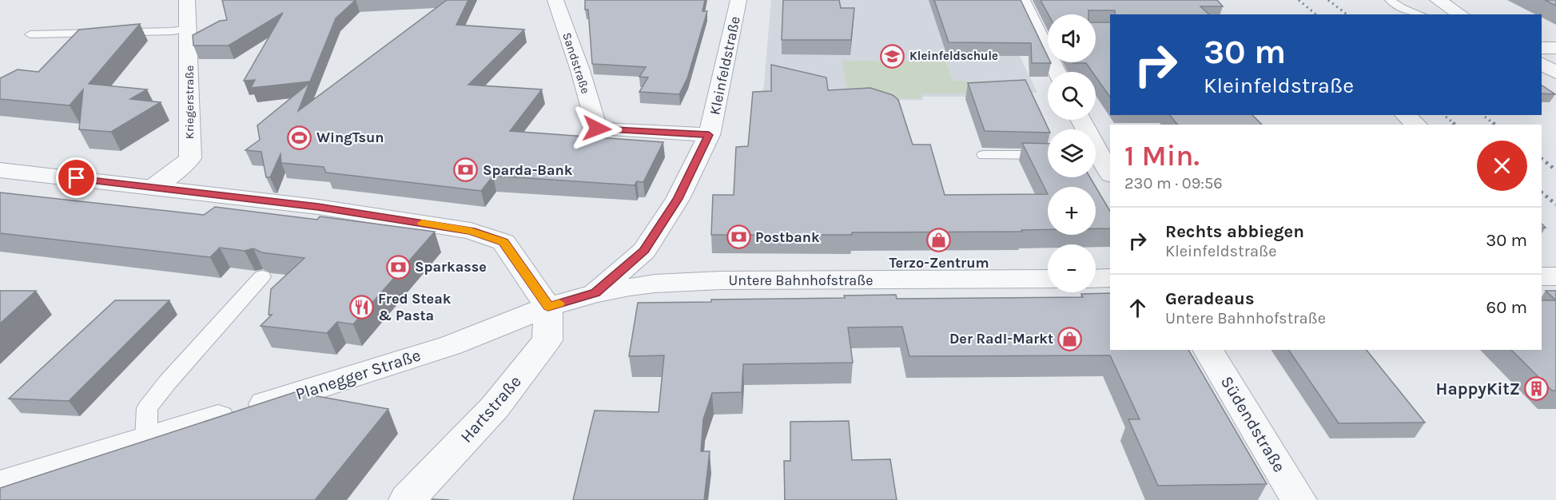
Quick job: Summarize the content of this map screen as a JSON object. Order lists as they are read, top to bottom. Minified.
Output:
{"streets":{"street":["Sandstraße","Kleinfeldstraße","Kriegerstraße","Untere Bahnhofstraße","Planegger Straße","Hartstraße","Südendstraße"]},"crossings":[["Sandstraße","Kleinfeldstraße"],["Kleinfeldstraße","Untere Bahnhofstraße"],["Untere Bahnhofstraße","Planegger Straße"],["Untere Bahnhofstraße","Hartstraße"],["Planegger Straße","Hartstraße"]],"places":{"school or university":["Kleinfeldschule"],"sports":["WingTsun"],"bank":["Sparda-Bank","Postbank","Sparkasse"],"shop":["Terzo-Zentrum","Der Radl-Markt"],"restaurant":["Fred Steak & Pasta"],"building":["HappyKitZ"]},"page":{"map_buttons":["+","−"],"turn":["30 m","Kleinfeldstraße"],"heading":["1 Min.","230 m · 09:56"],"list":[{"name":"Rechts abbiegen","note":"Kleinfeldstraße","value":"30 m"},{"name":"Geradeaus","note":"Untere Bahnhofstraße","value":"60 m"}]}}
